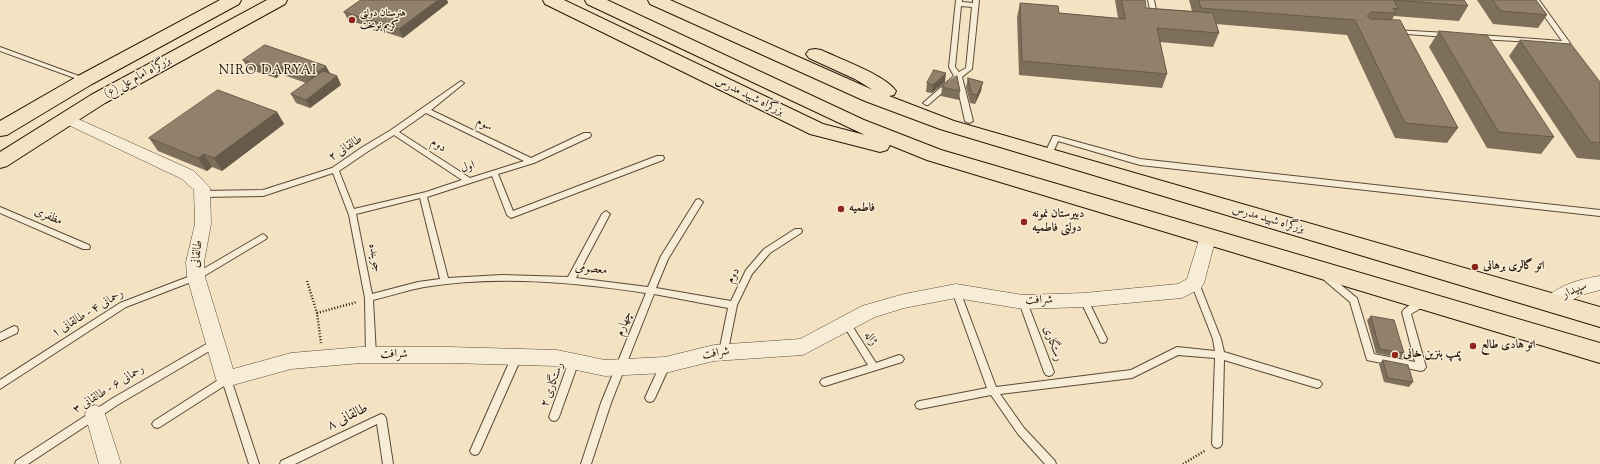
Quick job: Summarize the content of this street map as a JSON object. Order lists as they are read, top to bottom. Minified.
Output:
{"streets":{"highway":["بزرگراه امام علی (ع)","بزرگراه شهید مدرس"],"street":["طالقانی","سپیدار","شرافت"],"lane":["سوم","دوم","طالقانی ۲","اول","مظفری","جوینده","معصومی","رحمانی ۴ - طالقانی ۱","چهارم","ژاله","رستگاری","رستگاری ۲","رحمانی ۶ - طالقانی ۳","طالقانی ۸"]},"crossings":[["بزرگراه شهید مدرس","سپیدار"],["سوم","طالقانی ۲"],["سوم","اول"],["دوم","طالقانی ۲"],["دوم","اول"],["دوم","معصومی"],["دوم","شرافت"],["طالقانی ۲","طالقانی"],["طالقانی ۲","جوینده"],["اول","جوینده"],["طالقانی","شرافت"],["طالقانی","رحمانی ۴ - طالقانی ۱"],["طالقانی","رحمانی ۶ - طالقانی ۳"],["جوینده","معصومی"],["جوینده","شرافت"],["معصومی","چهارم"],["شرافت","چهارم"],["شرافت","ژاله"],["شرافت","رستگاری"],["شرافت","رستگاری ۲"]],"districts":["NIRO DARYAI"],"places":["هنرستان دولتی کریم نوبخت","فاطمیه","دبیرستان نمونه دولتی فاطمیه","اتو گالری برهانی","اتو هادی طالع","پمپ بنزین خانی"]}
